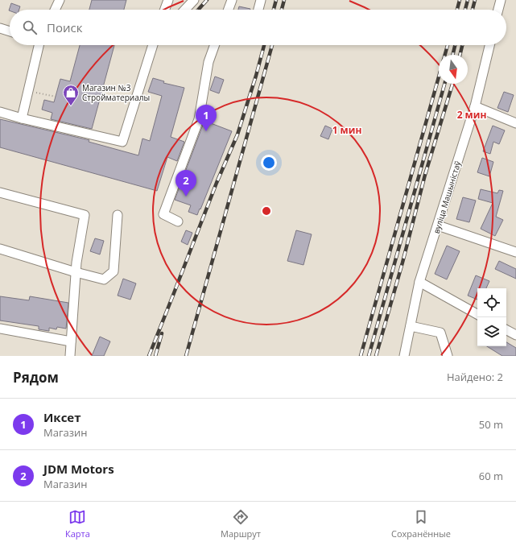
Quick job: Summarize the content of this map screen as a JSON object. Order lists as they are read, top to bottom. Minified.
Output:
{"streets":{"street":["вуліца Машыністаў"]},"places":{"shop":["Магазин №3 Стройматериалы"]},"north":"bottom","page":{"search":"Поиск","pins":["1","2"],"heading":["Рядом","Найдено: 2"],"list":[{"mark":"1","name":"Иксет","note":"Магазин","value":"50 m"},{"mark":"2","name":"JDM Motors","note":"Магазин","value":"60 m"}],"nav":["Карта","Маршрут","Сохранённые"]},"rings":["2 мин","1 мин"]}
